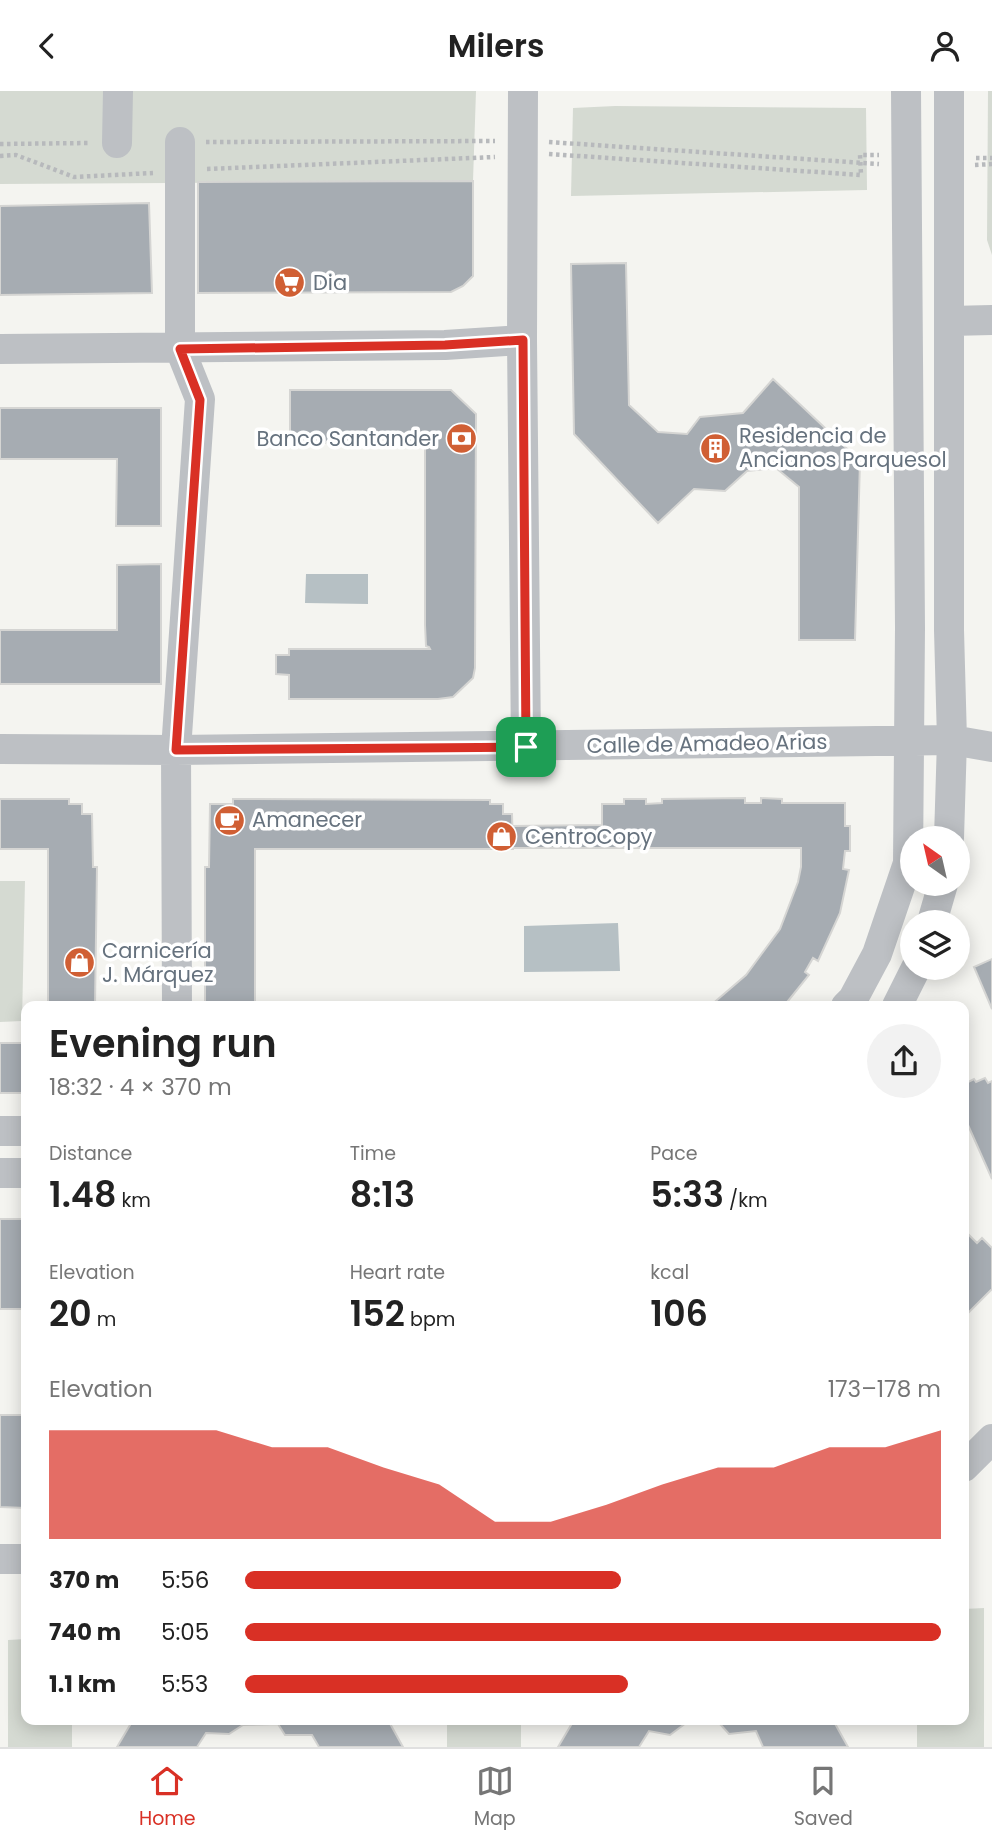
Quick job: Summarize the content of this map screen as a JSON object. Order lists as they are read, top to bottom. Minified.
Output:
{"streets":{"street":["Calle de Amadeo Arias"]},"places":{"supermarket":["Dia"],"bank":["Banco Santander"],"building":["Residencia de Ancianos Parquesol"],"cafe":["Amanecer"],"shop":["CentroCopy","Carnicería J. Márquez"]},"north":"top left","page":{"header":"Milers","heading":["Evening run","18:32 · 4 × 370 m"],"stats":[["Distance","1.48 km"],["Time","8:13"],["Pace","5:33 /km"],["Elevation","20 m"],["Heart rate","152 bpm"],["kcal","106"]],"chart":["Elevation","173–178 m"],"list":[{"name":"370 m","note":"5:56"},{"name":"740 m","note":"5:05"},{"name":"1.1 km","note":"5:53"}],"tabs":["Home","Map","Saved"]}}
